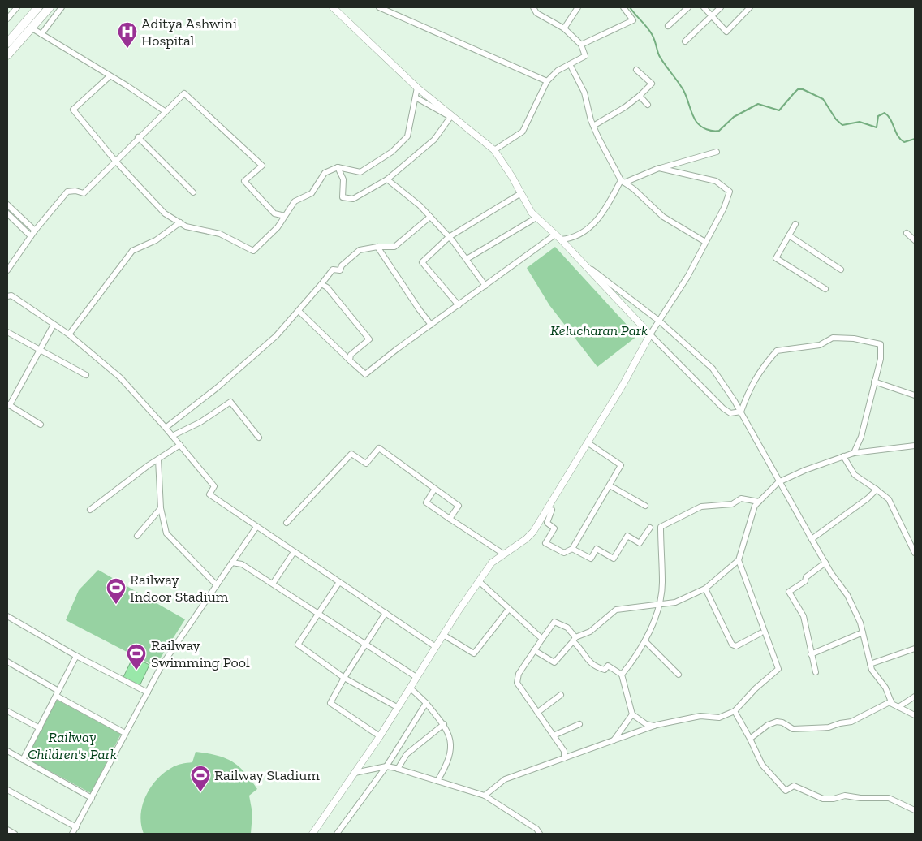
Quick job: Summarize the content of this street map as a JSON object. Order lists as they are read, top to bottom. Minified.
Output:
{"parks":["Kelucharan Park","Railway Children's Park"],"places":{"hospital":["Aditya Ashwini Hospital"],"sports":["Railway Indoor Stadium","Railway Swimming Pool","Railway Stadium"]}}
